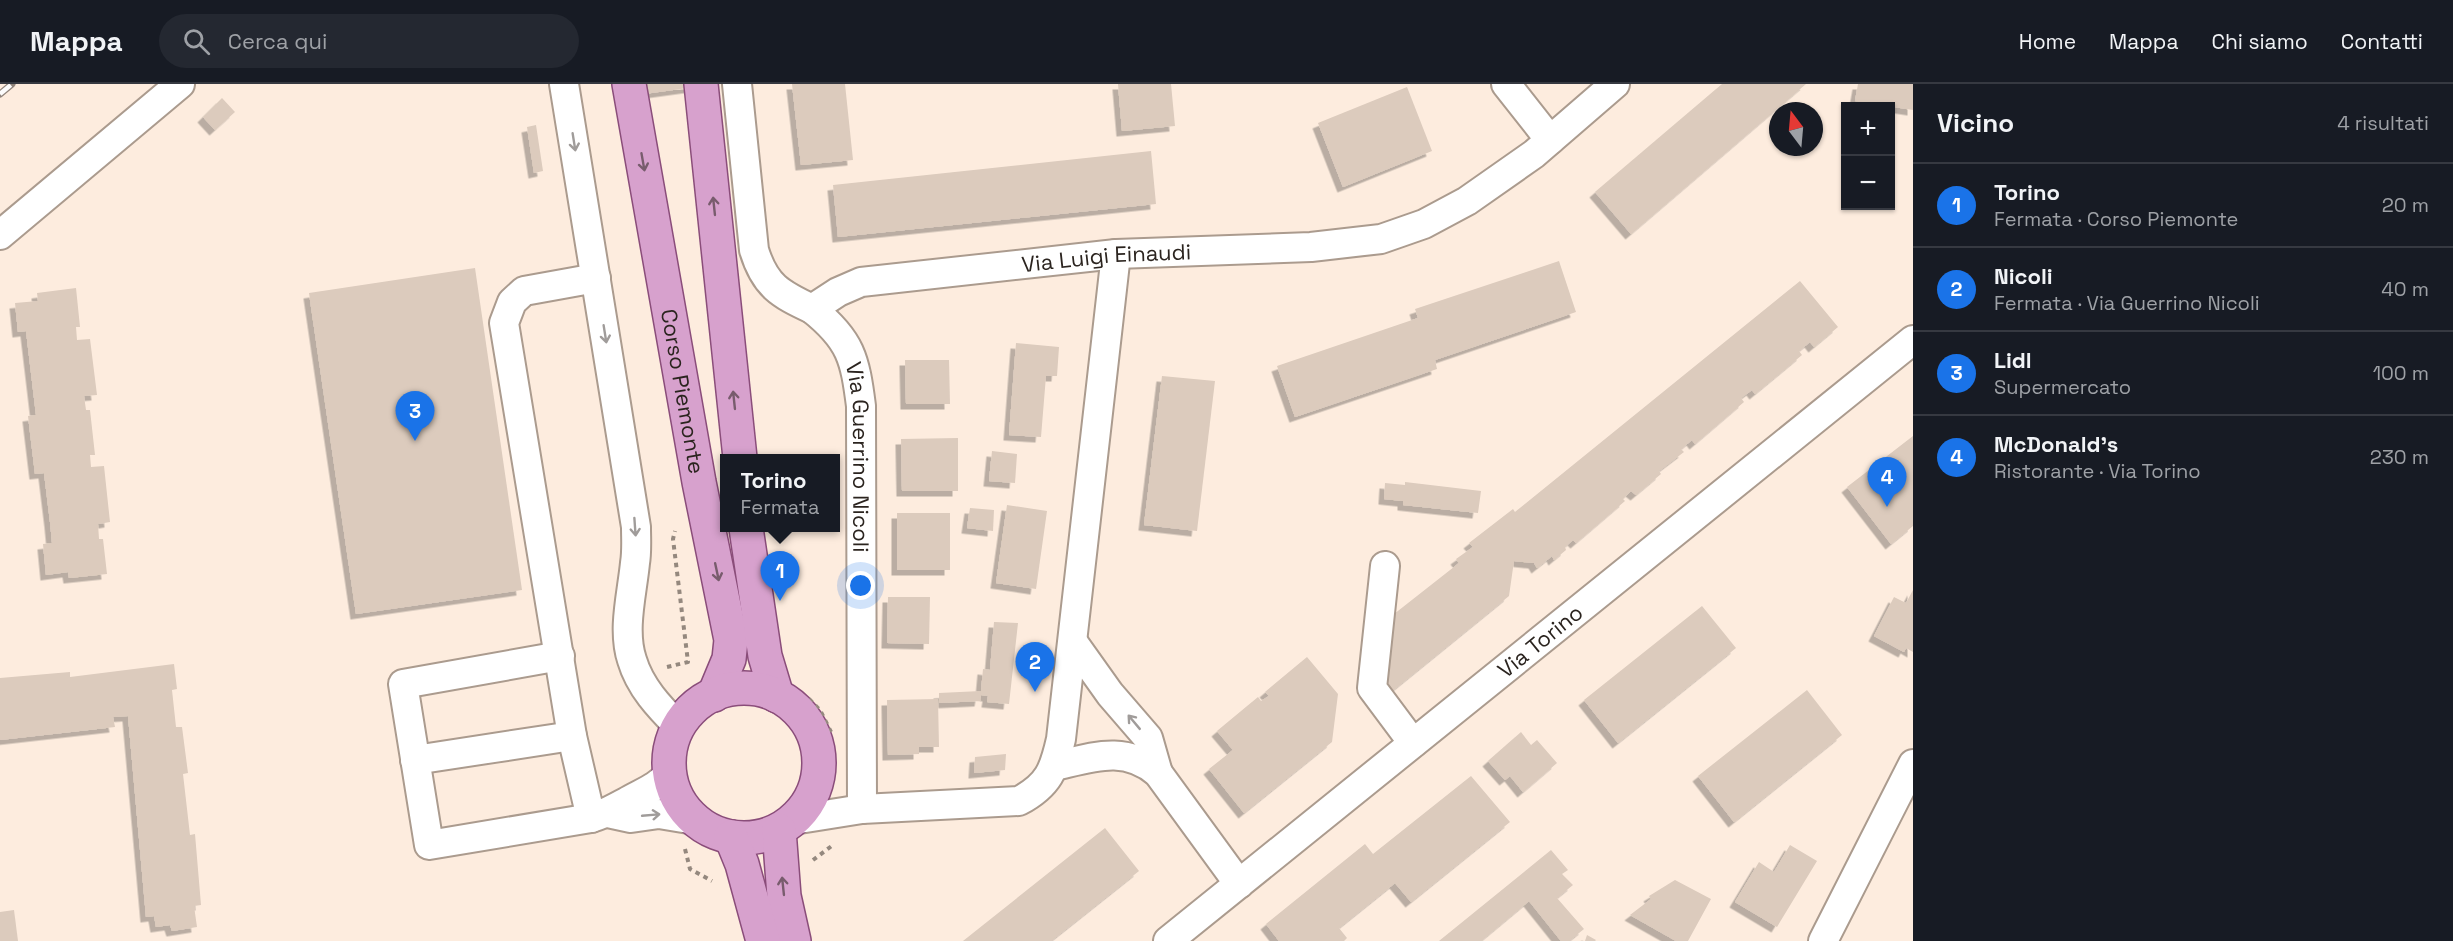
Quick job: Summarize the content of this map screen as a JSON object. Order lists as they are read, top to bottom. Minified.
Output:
{"streets":{"main road":["Corso Piemonte"],"street":["Via Luigi Einaudi","Via Guerrino Nicoli","Via Torino"]},"crossings":[["Via Luigi Einaudi","Via Guerrino Nicoli"]],"north":"top","page":{"header":"Mappa","search":"Cerca qui","nav":["Home","Mappa","Chi siamo","Contatti"],"heading":["Vicino","4 risultati"],"map_buttons":["+","−"],"list":[{"mark":"1","name":"Torino","note":"Fermata · Corso Piemonte","value":"20 m"},{"mark":"2","name":"Nicoli","note":"Fermata · Via Guerrino Nicoli","value":"40 m"},{"mark":"3","name":"Lidl","note":"Supermercato","value":"100 m"},{"mark":"4","name":"McDonald's","note":"Ristorante · Via Torino","value":"230 m"}],"pins":["3","4","1","2"],"popup":["Torino","Fermata"]}}
